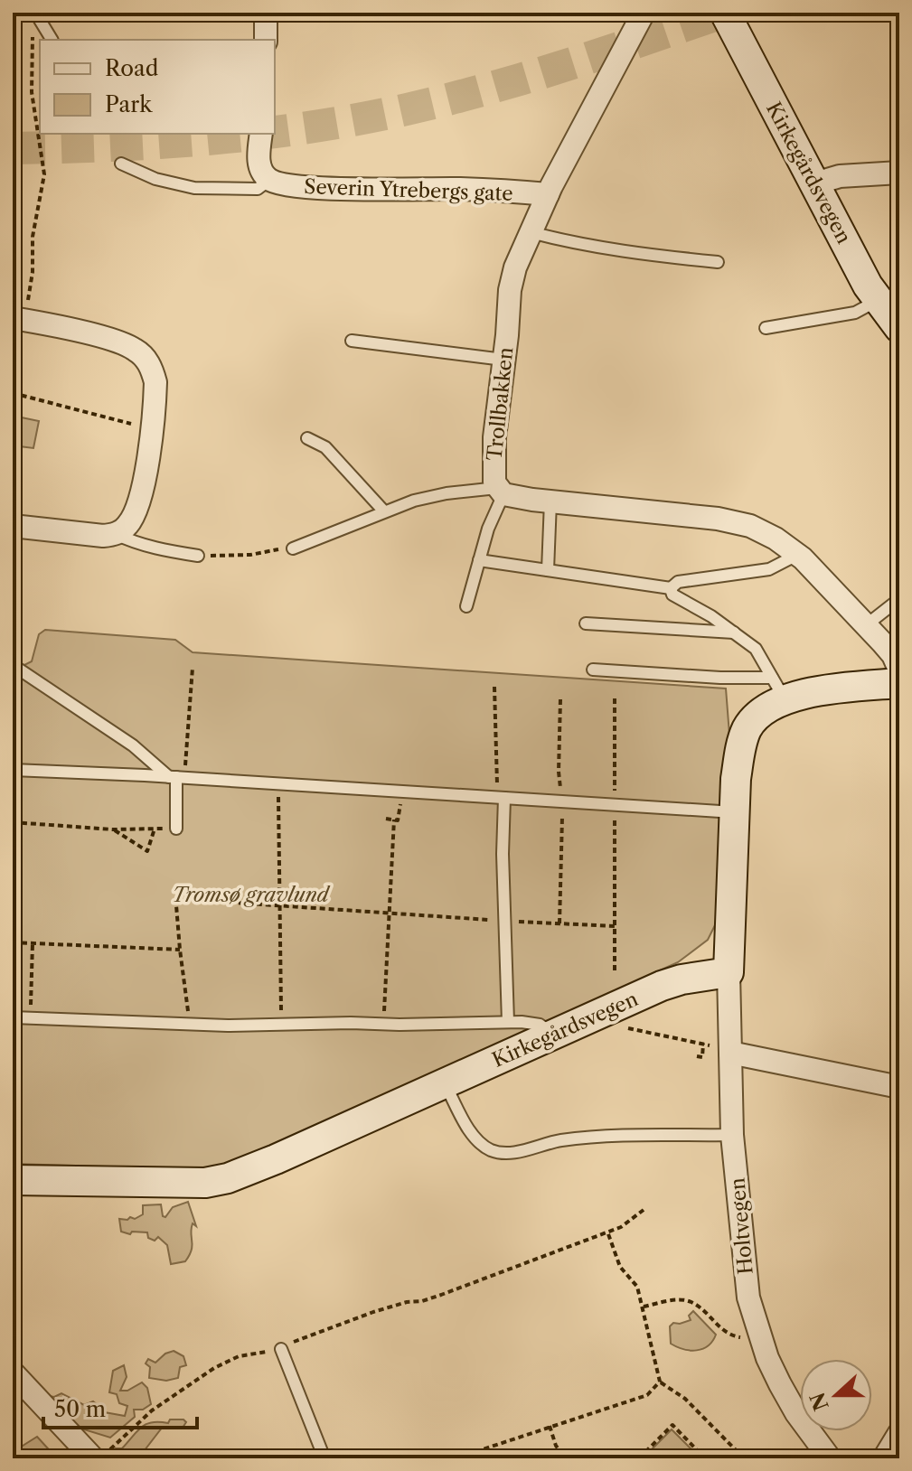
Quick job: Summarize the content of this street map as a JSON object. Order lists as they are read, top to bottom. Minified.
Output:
{"streets":{"street":["Kirkegårdsvegen","Severin Ytrebergs gate","Trollbakken","Holtvegen"]},"crossings":[["Kirkegårdsvegen","Holtvegen"],["Severin Ytrebergs gate","Trollbakken"]],"parks":["Tromsø gravlund"],"legend":["Road","Park"],"scale_bar":"50 m","north":"left"}
